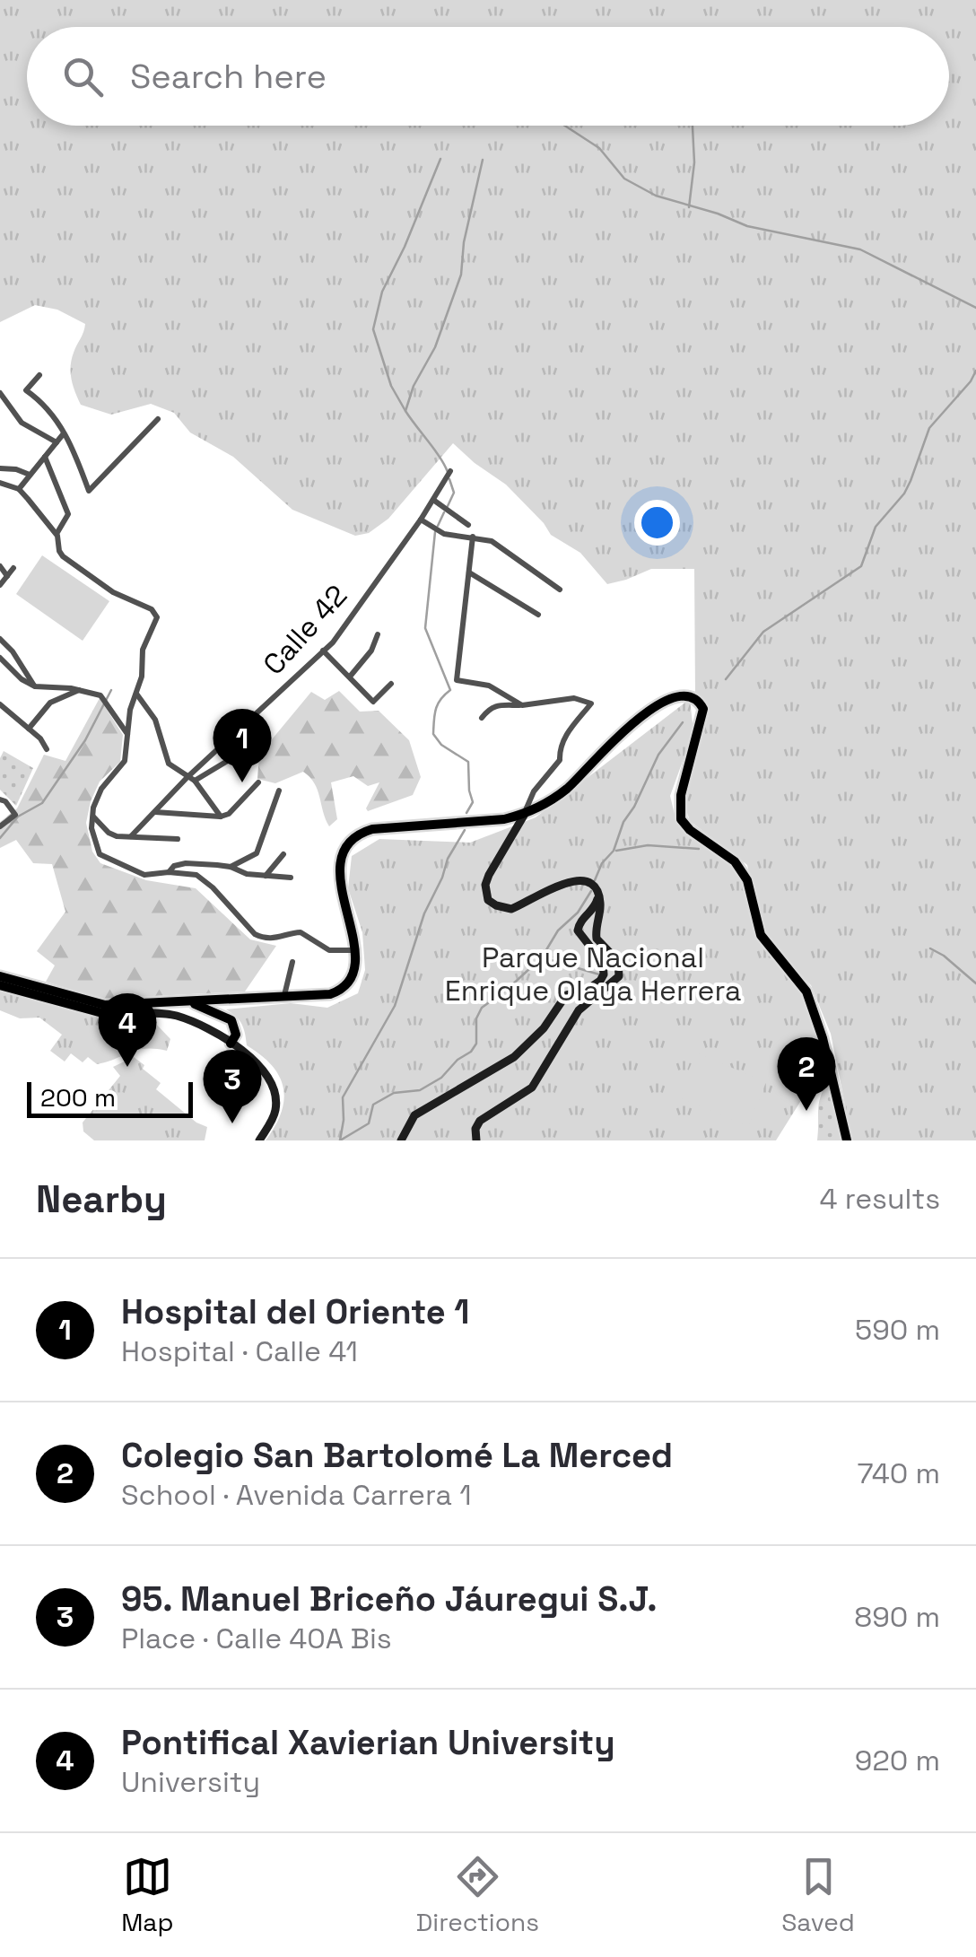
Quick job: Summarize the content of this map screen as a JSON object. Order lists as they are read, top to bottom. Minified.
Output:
{"streets":{"street":["Calle 42"]},"parks":["Parque Nacional Enrique Olaya Herrera"],"scale_bar":"200 m","page":{"search":"Search here","pins":["1","4","2","3"],"scale":"200 m","heading":["Nearby","4 results"],"list":[{"mark":"1","name":"Hospital del Oriente 1","note":"Hospital · Calle 41","value":"590 m"},{"mark":"2","name":"Colegio San Bartolomé La Merced","note":"School · Avenida Carrera 1","value":"740 m"},{"mark":"3","name":"95. Manuel Briceño Jáuregui S.J.","note":"Place · Calle 40A Bis","value":"890 m"},{"mark":"4","name":"Pontifical Xavierian University","note":"University","value":"920 m"}],"nav":["Map","Directions","Saved"]}}
